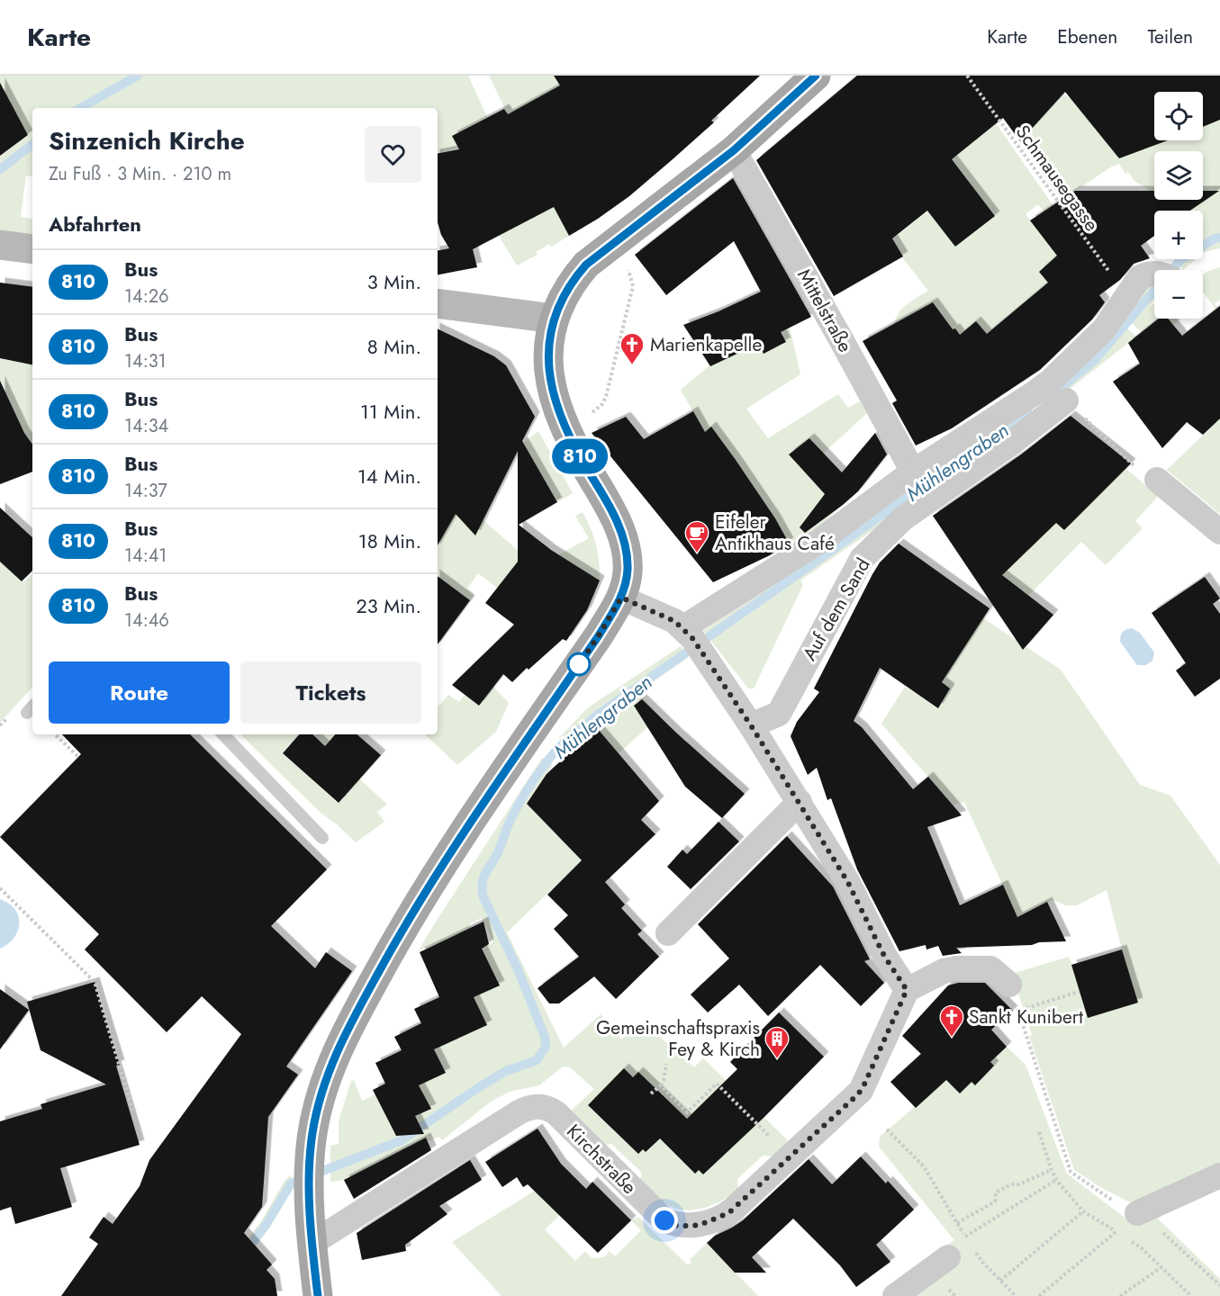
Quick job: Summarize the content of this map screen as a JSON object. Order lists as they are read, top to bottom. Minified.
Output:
{"streets":{"street":["Mittelstraße","Auf dem Sand","Kirchstraße"],"path":["Schmausegasse"]},"crossings":[["Schmausegasse","Auf dem Sand"],["Mittelstraße","Auf dem Sand"]],"water":["Mühlengraben"],"places":{"church":["Marienkapelle","Sankt Kunibert"],"cafe":["Eifeler Antikhaus Café"],"building":["Gemeinschaftspraxis Fey & Kirch"]},"lines":["bus line 810"],"page":{"header":"Karte","nav":["Karte","Ebenen","Teilen"],"on_map":"810","map_buttons":["+","−"],"heading":[["Sinzenich Kirche","Zu Fuß · 3 Min. · 210 m"],"Abfahrten"],"list":[{"mark":"810","name":"Bus","note":"14:26","value":"3 Min."},{"mark":"810","name":"Bus","note":"14:31","value":"8 Min."},{"mark":"810","name":"Bus","note":"14:34","value":"11 Min."},{"mark":"810","name":"Bus","note":"14:37","value":"14 Min."},{"mark":"810","name":"Bus","note":"14:41","value":"18 Min."},{"mark":"810","name":"Bus","note":"14:46","value":"23 Min."}],"buttons":["Route","Tickets"]}}
